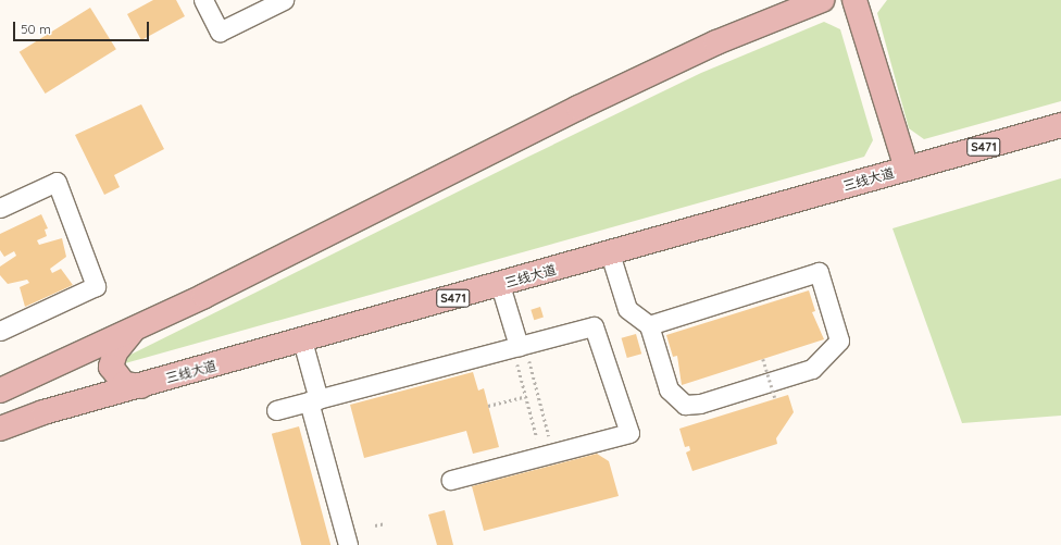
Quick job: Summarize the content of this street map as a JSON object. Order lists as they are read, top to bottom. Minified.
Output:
{"streets":{"main road":["S471","三线大道"]},"scale_bar":"50 m"}
